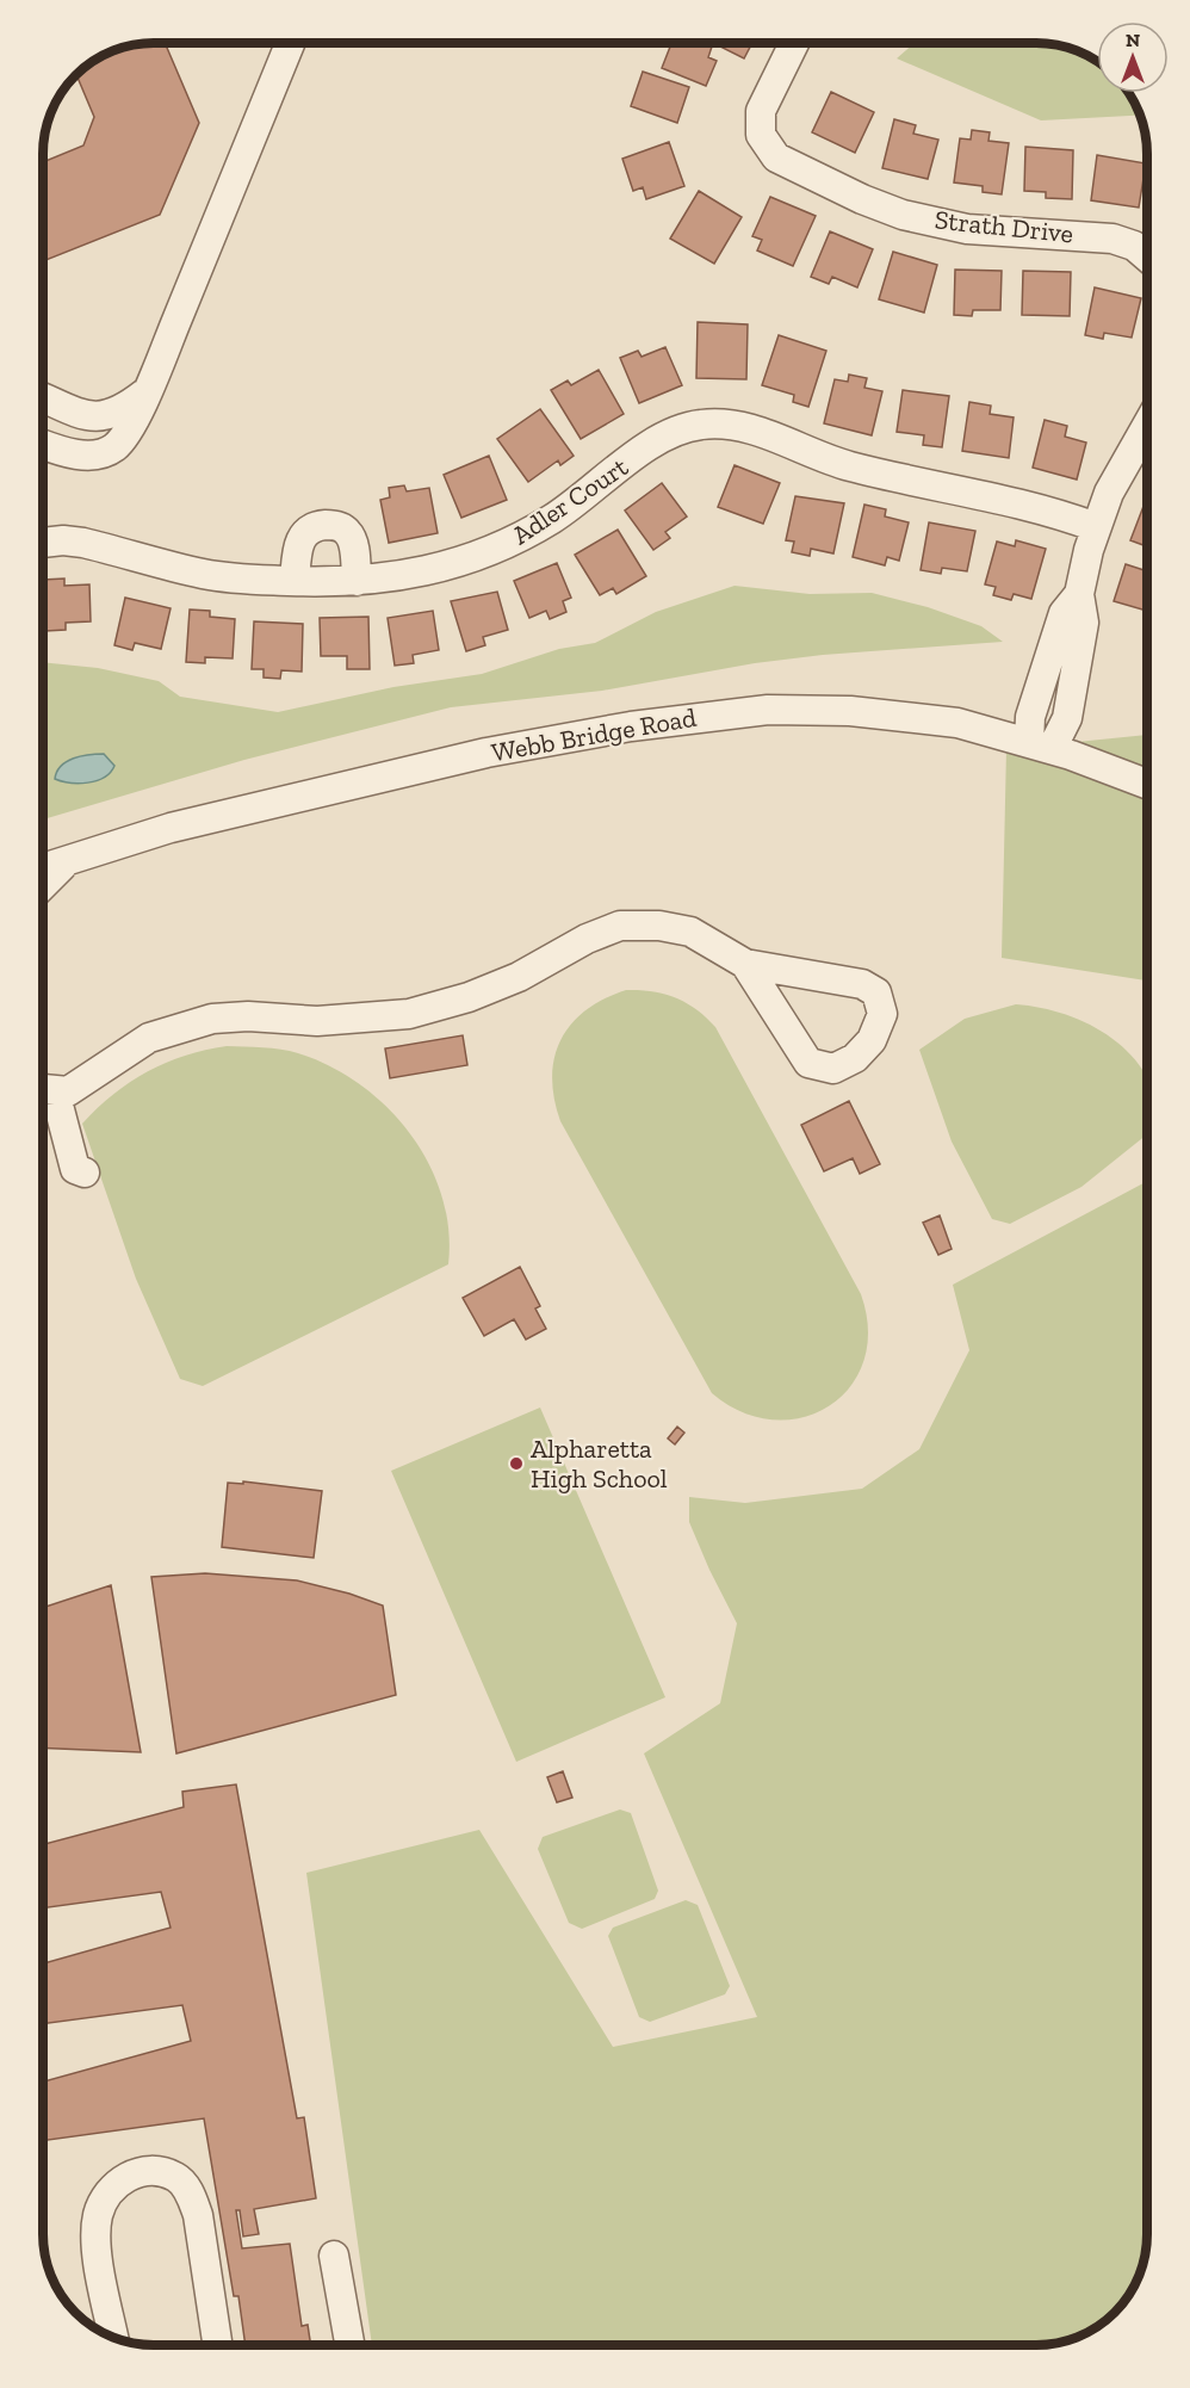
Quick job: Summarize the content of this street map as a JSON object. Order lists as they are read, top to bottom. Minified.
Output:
{"streets":{"street":["Strath Drive","Adler Court","Webb Bridge Road"]},"places":["Alpharetta High School"],"north":"top"}
